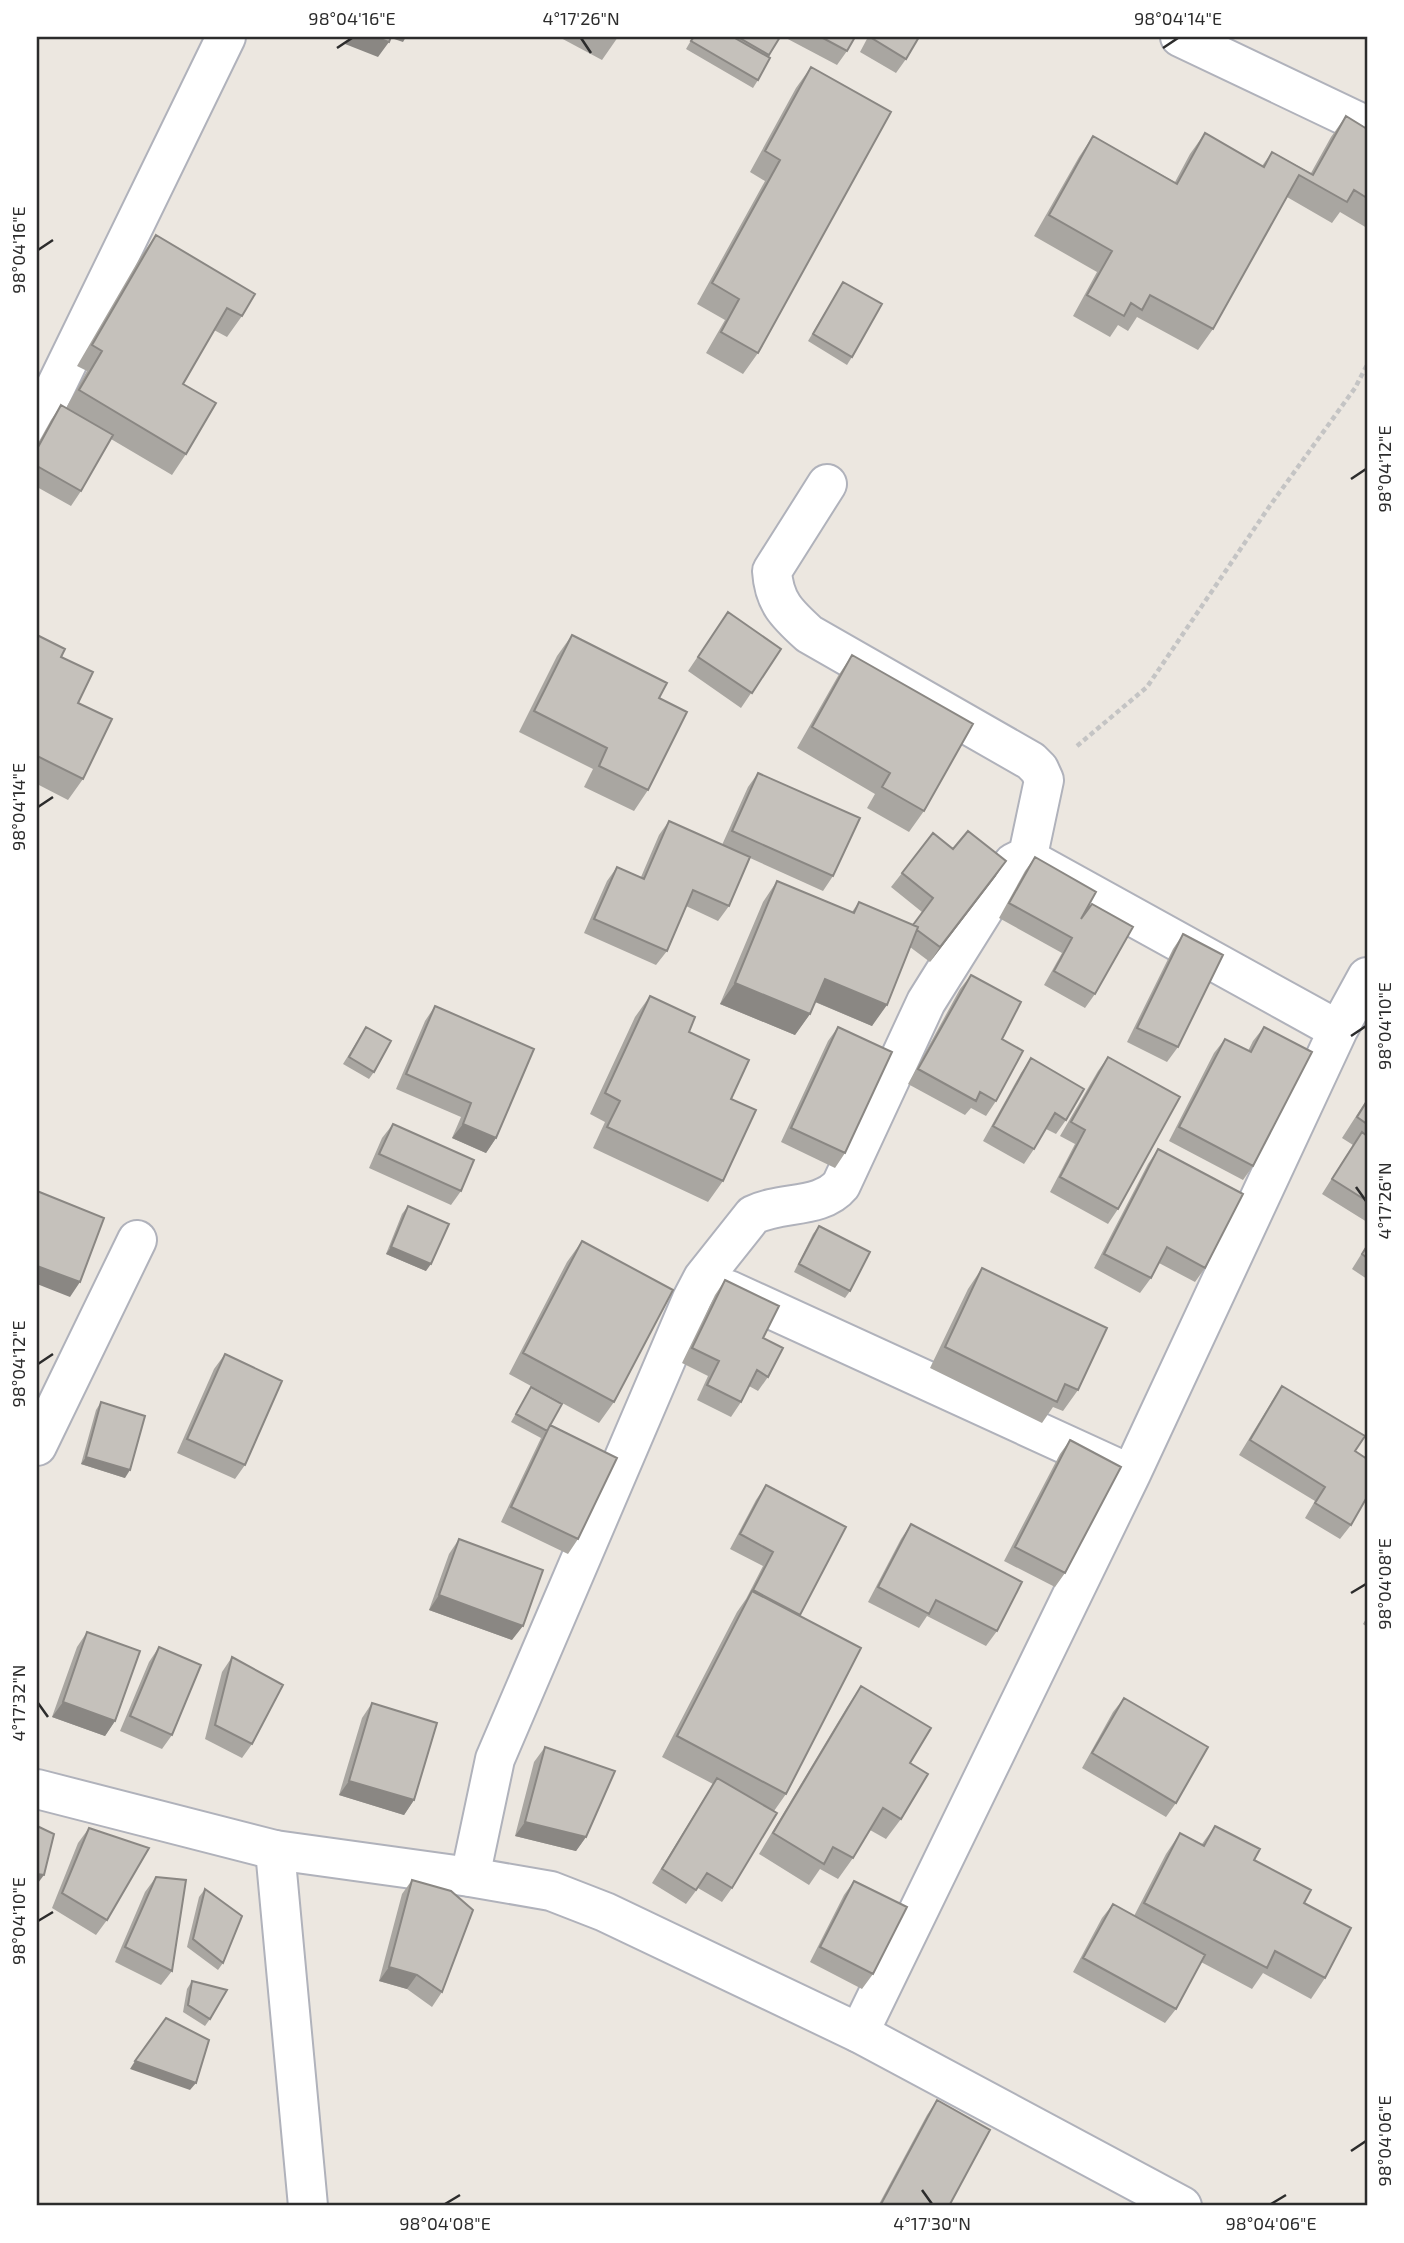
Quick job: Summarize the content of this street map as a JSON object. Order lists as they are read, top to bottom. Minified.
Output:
{"coordinates":["98°04'16\"E","4°17'26\"N","98°04'14\"E","98°04'12\"E","98°04'10\"E","98°04'08\"E","4°17'32\"N","98°04'06\"E","4°17'30\"N"]}
